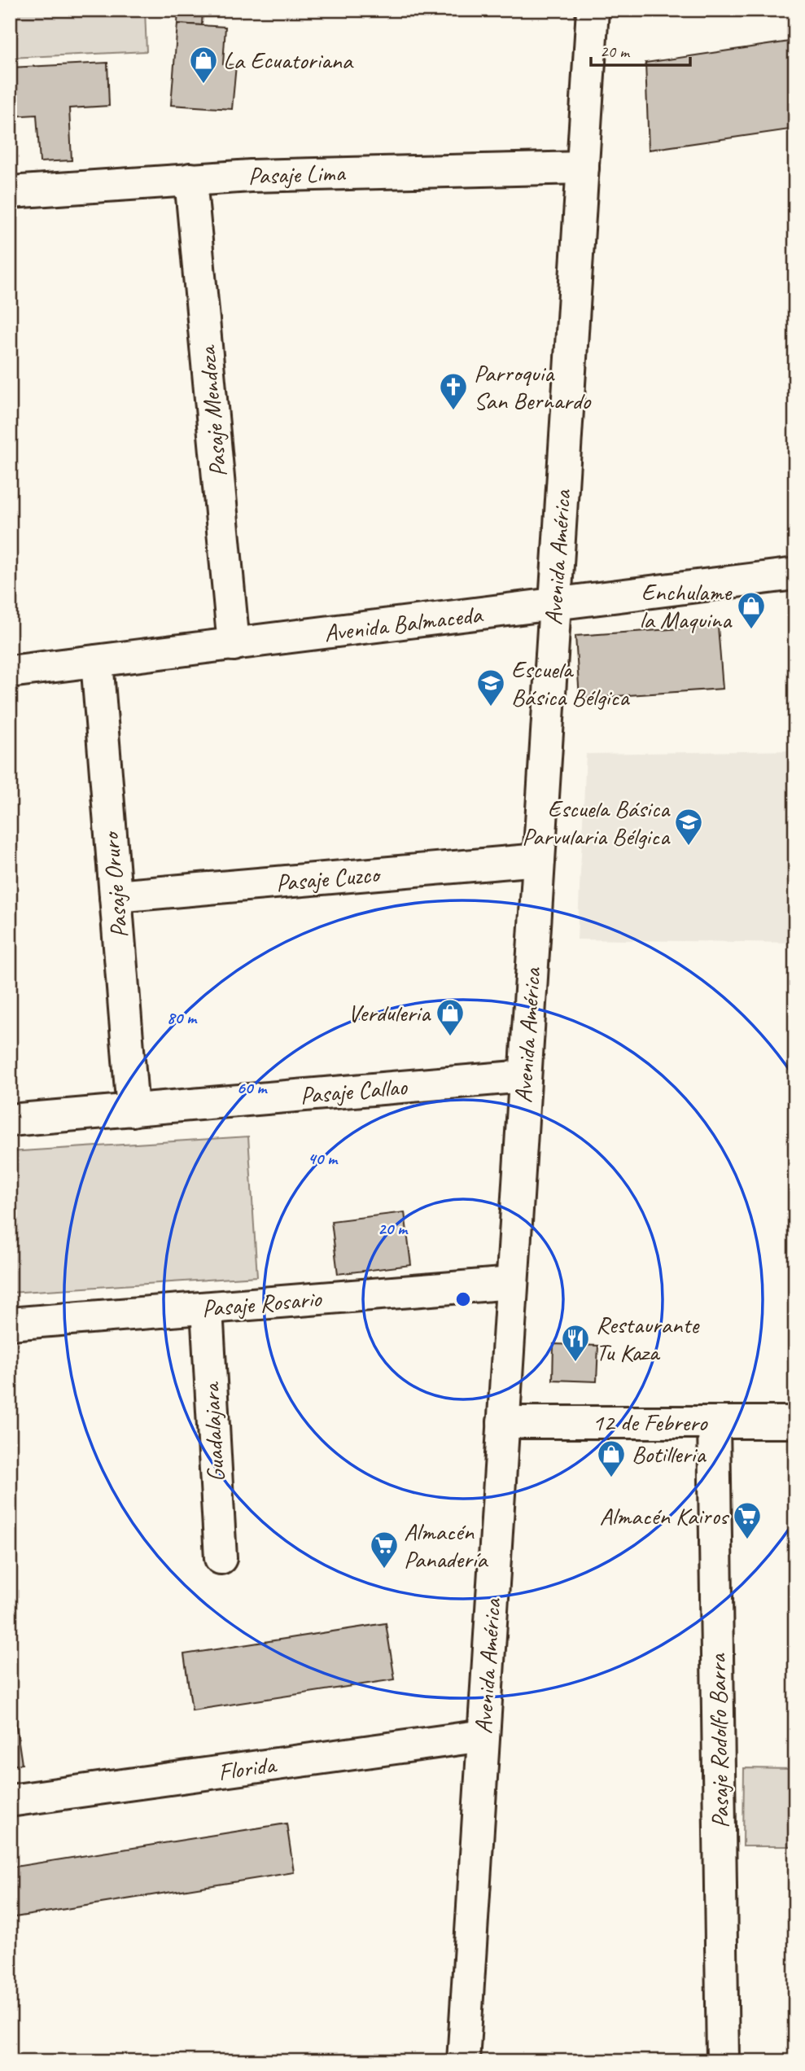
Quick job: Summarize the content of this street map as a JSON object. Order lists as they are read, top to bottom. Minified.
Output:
{"streets":{"street":["Pasaje Lima","Pasaje Mendoza","Avenida América","Avenida Balmaceda","Pasaje Cuzco","Pasaje Oruro","Pasaje Callao","Pasaje Rosario","12 de Febrero","Guadalajara","Pasaje Rodolfo Barra","Florida"]},"crossings":[["Pasaje Lima","Pasaje Mendoza"],["Pasaje Lima","Avenida América"],["Pasaje Mendoza","Avenida Balmaceda"],["Avenida América","Avenida Balmaceda"],["Avenida América","Pasaje Cuzco"],["Avenida América","Pasaje Callao"],["Avenida América","Pasaje Rosario"],["Avenida América","12 de Febrero"],["Avenida América","Florida"],["Avenida Balmaceda","Pasaje Oruro"],["Pasaje Cuzco","Pasaje Oruro"],["Pasaje Oruro","Pasaje Callao"],["Pasaje Rosario","Guadalajara"],["12 de Febrero","Pasaje Rodolfo Barra"]],"places":{"shop":["La Ecuatoriana","Enchulame la Maquina","Verduleria","Botilleria"],"church":["Parroquia San Bernardo"],"school or university":["Escuela Básica Bélgica","Escuela Básica Parvularia Bélgica"],"restaurant":["Restaurante Tu Kaza"],"supermarket":["Almacén Kairos","Almacén Panadería"]},"scale_bar":"20 m","rings":["80 m","60 m","40 m","20 m"]}
